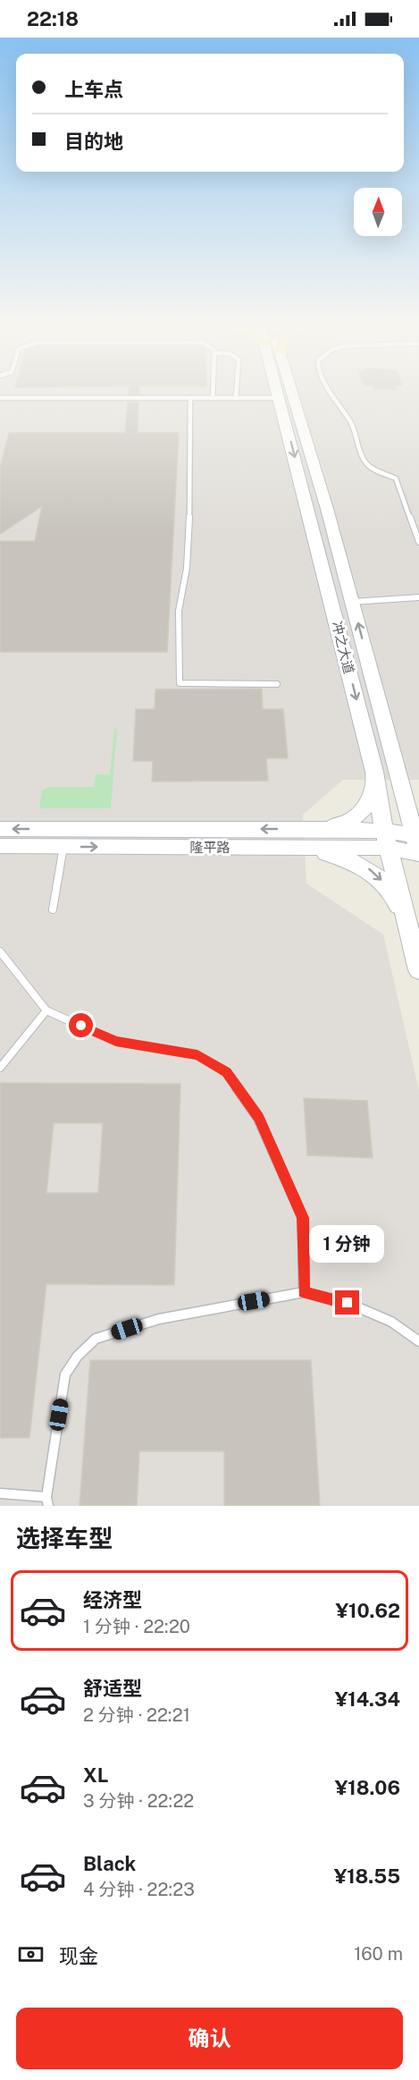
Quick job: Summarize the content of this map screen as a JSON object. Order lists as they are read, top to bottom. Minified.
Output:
{"streets":{"main road":["冲之大道","隆平路"]},"crossings":[["冲之大道","隆平路"]],"north":"top","page":{"status":"22:18","banner":["上车点","目的地"],"bubble":"1 分钟","heading":"选择车型","list":[{"name":"经济型","note":"1 分钟 · 22:20","value":"¥10.62"},{"name":"舒适型","note":"2 分钟 · 22:21","value":"¥14.34"},{"name":"XL","note":"3 分钟 · 22:22","value":"¥18.06"},{"name":"Black","note":"4 分钟 · 22:23","value":"¥18.55"}],"pay":["现金","160 m"],"buttons":"确认"}}
